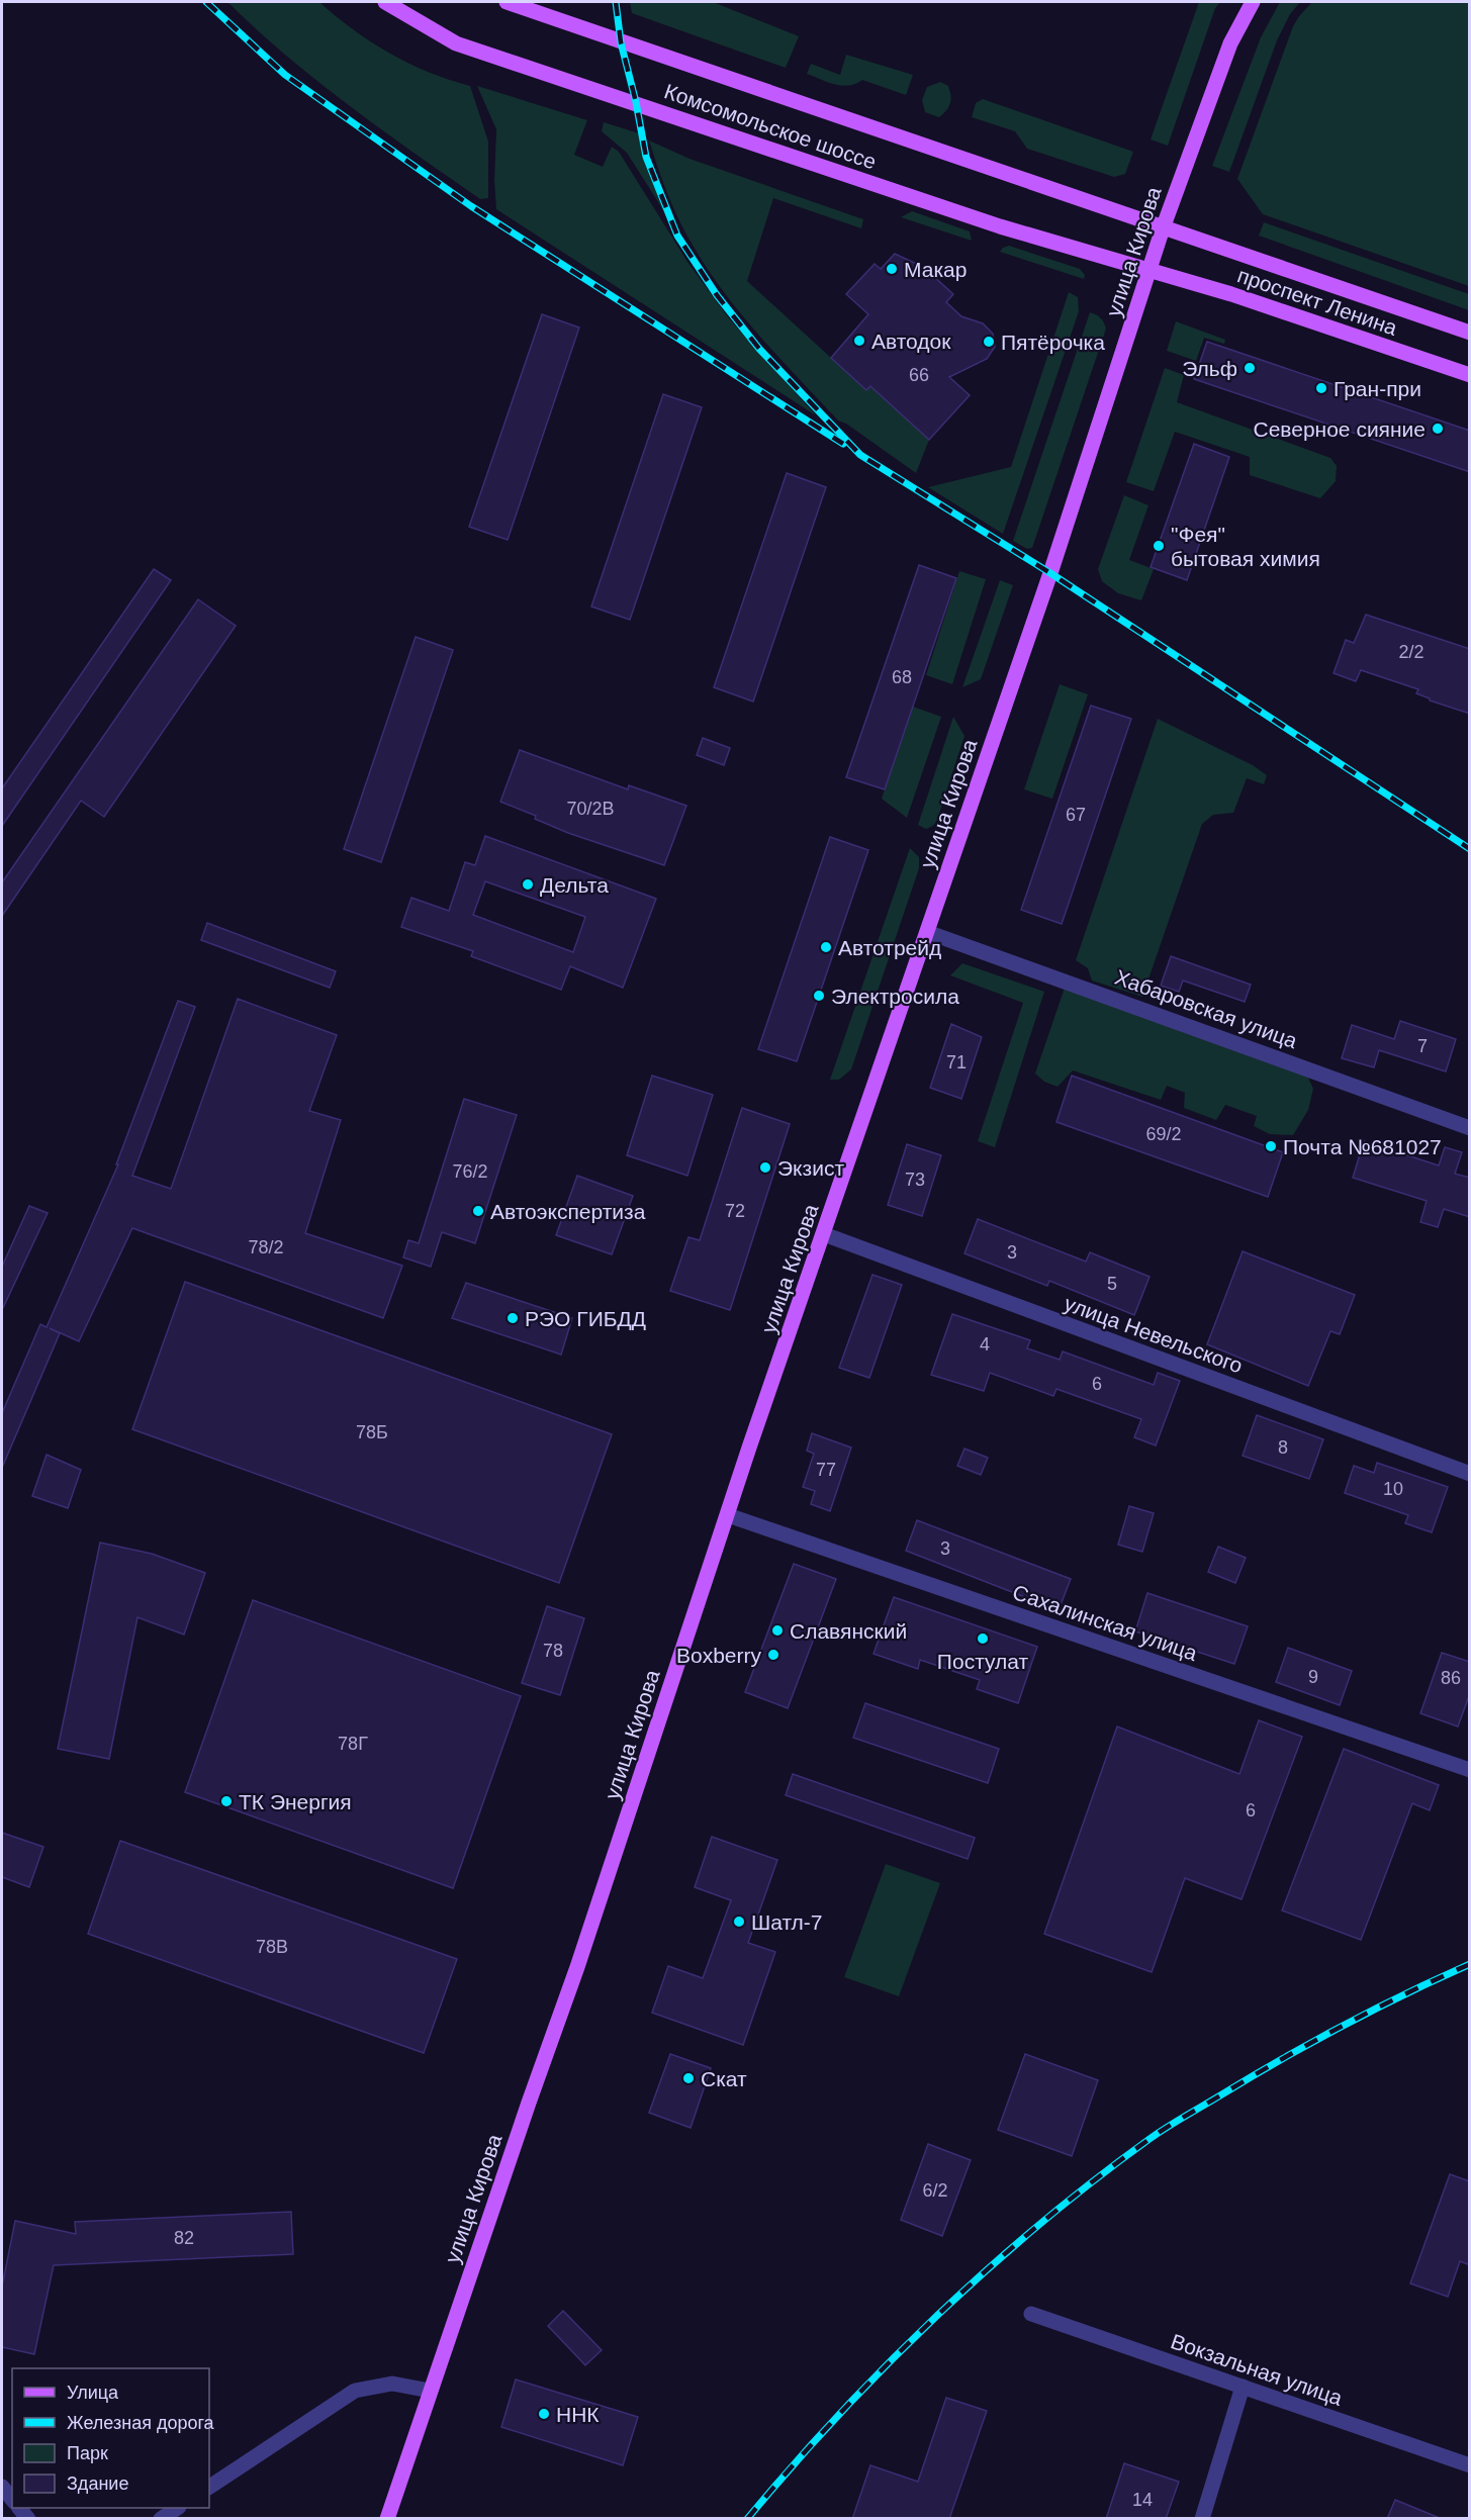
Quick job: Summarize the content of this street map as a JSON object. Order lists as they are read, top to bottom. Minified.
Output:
{"streets":{"main road":["Комсомольское шоссе","улица Кирова","проспект Ленина"],"street":["Хабаровская улица","улица Невельского","Сахалинская улица","Вокзальная улица"]},"crossings":[["Комсомольское шоссе","улица Кирова"],["Комсомольское шоссе","проспект Ленина"],["улица Кирова","проспект Ленина"],["улица Кирова","Хабаровская улица"],["улица Кирова","улица Невельского"],["улица Кирова","Сахалинская улица"]],"places":["Макар","Автодок","Пятёрочка","Эльф","Гран-при","Северное сияние","\"Фея\" бытовая химия","Дельта","Автотрейд","Электросила","Почта №681027","Экзист","Автоэкспертиза","РЭО ГИБДД","Славянский","Постулат","Boxberry","ТК Энергия","Шатл-7","Скат","ННК"],"house_numbers":["66","2/2","68","70/2В","67","7","71","69/2","76/2","73","72","78/2","3","5","4","6","78Б","8","77","10","3","78","9","86","78Г","6","78В","6/2","82","14"],"legend":["Улица","Железная дорога","Парк","Здание"]}
